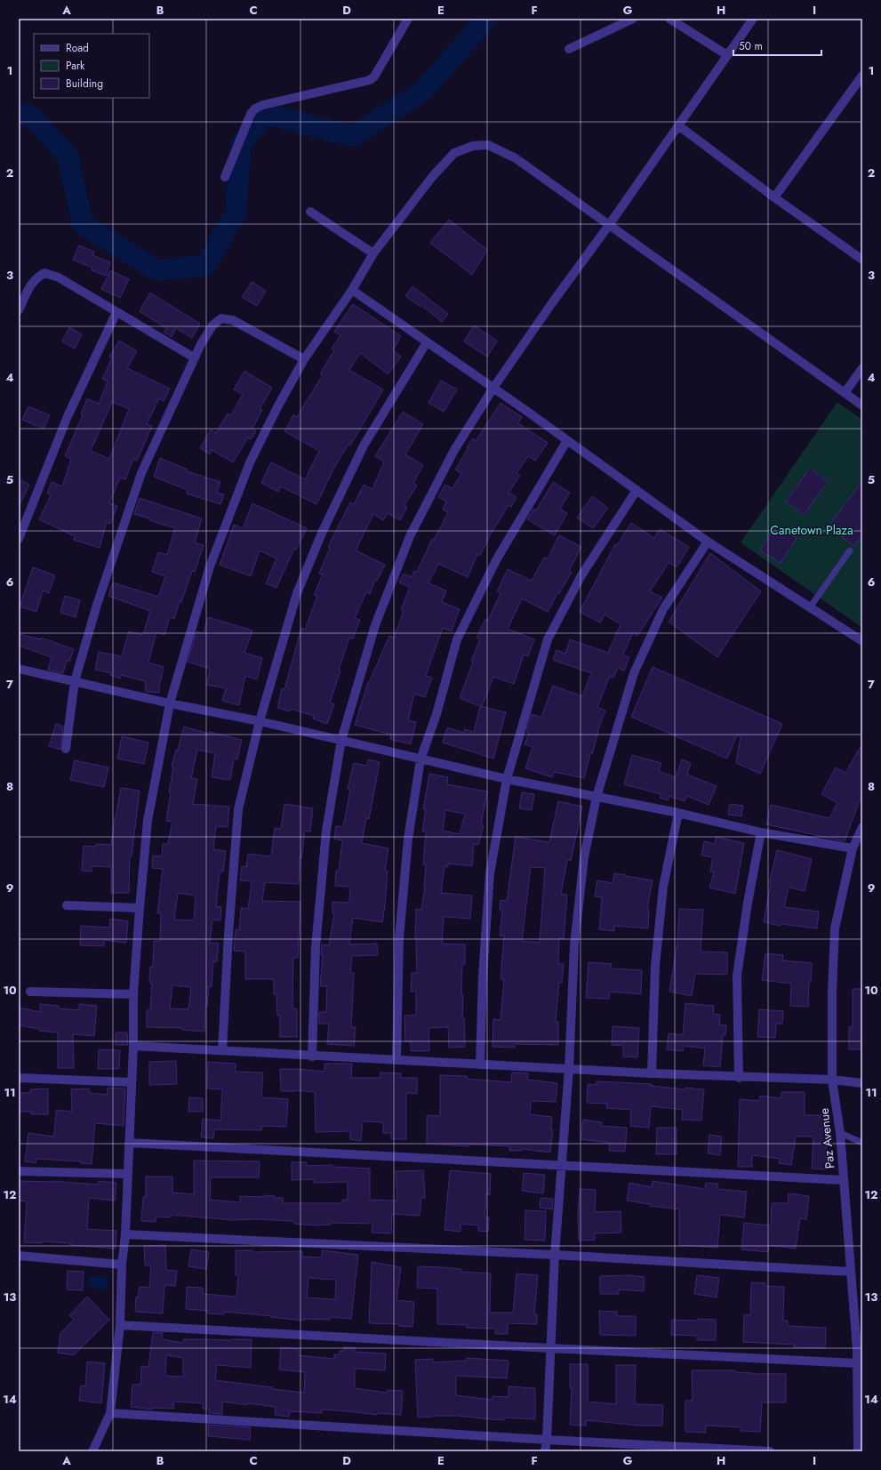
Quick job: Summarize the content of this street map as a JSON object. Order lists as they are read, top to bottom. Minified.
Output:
{"streets":{"street":["Paz Avenue"]},"parks":["Canetown Plaza"],"legend":["Road","Park","Building"],"scale_bar":"50 m","grid":{"columns":["A","B","C","D","E","F","G","H","I"],"rows":["1","2","3","4","5","6","7","8","9","10","11","12","13","14"]}}
